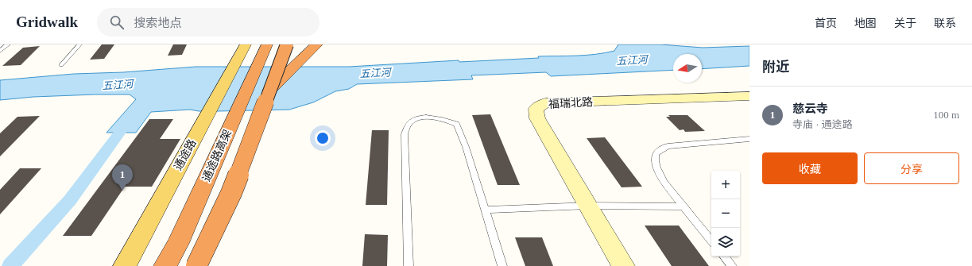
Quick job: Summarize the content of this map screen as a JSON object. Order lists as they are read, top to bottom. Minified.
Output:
{"streets":{"highway":["通途路高架"],"main road":["通途路"],"street":["福瑞北路"]},"water":["五江河"],"north":"left","page":{"header":"Gridwalk","search":"搜索地点","nav":["首页","地图","关于","联系"],"heading":"附近","list":[{"mark":"1","name":"慈云寺","note":"寺庙 · 通途路","value":"100 m"}],"buttons":["收藏","分享"],"pins":"1","map_buttons":["+","−"]}}
